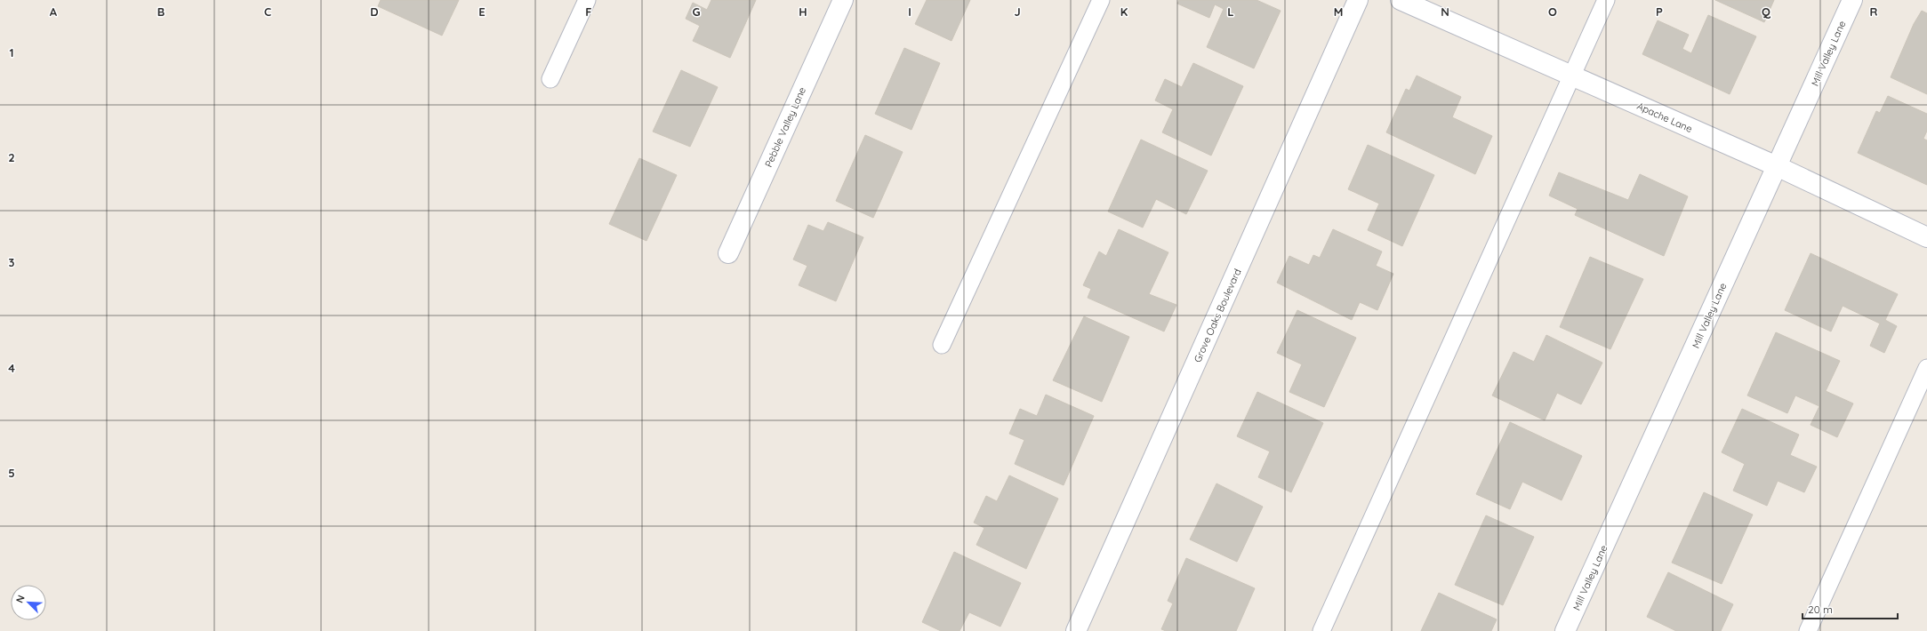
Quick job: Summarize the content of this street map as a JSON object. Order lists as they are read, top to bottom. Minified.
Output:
{"streets":{"street":["Mill Valley Lane","Apache Lane","Pebble Valley Lane","Grove Oaks Boulevard"]},"crossings":[["Mill Valley Lane","Apache Lane"]],"scale_bar":"20 m","north":"top left","grid":{"columns":["A","B","C","D","E","F","G","H","I","J","K","L","M","N","O","P","Q","R"],"rows":["1","2","3","4","5"]}}
